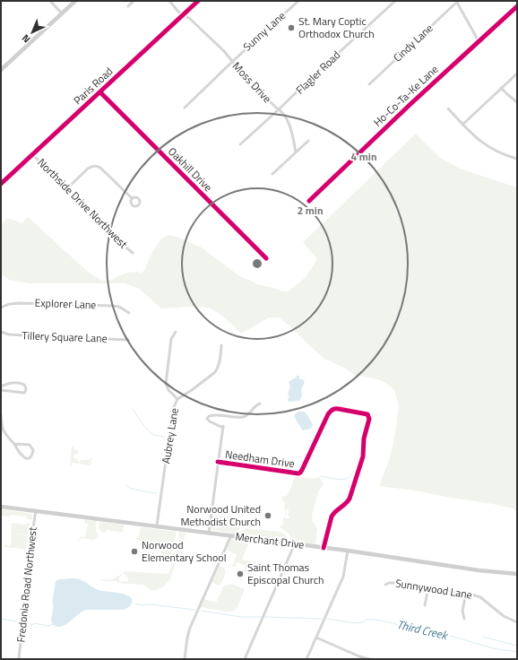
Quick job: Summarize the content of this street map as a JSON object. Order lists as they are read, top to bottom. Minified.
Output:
{"streets":{"main road":["Merchant Drive"],"street":["Sunny Lane","Cindy Lane","Flagler Road","Moss Drive","Paris Road","Ho-Co-Ta-Ke Lane","Oakhill Drive","Northside Drive Northwest","Explorer Lane","Tillery Square Lane","Aubrey Lane","Needham Drive","Fredonia Road Northwest","Sunnywood Lane"]},"crossings":[["Sunny Lane","Moss Drive"],["Flagler Road","Moss Drive"],["Moss Drive","Paris Road"],["Paris Road","Oakhill Drive"],["Paris Road","Northside Drive Northwest"],["Aubrey Lane","Merchant Drive"],["Needham Drive","Merchant Drive"],["Merchant Drive","Fredonia Road Northwest"]],"water":["Third Creek"],"places":["St. Mary Coptic Orthodox Church","Norwood United Methodist Church","Norwood Elementary School","Saint Thomas Episcopal Church"],"north":"bottom left","rings":["4 min","2 min"]}
